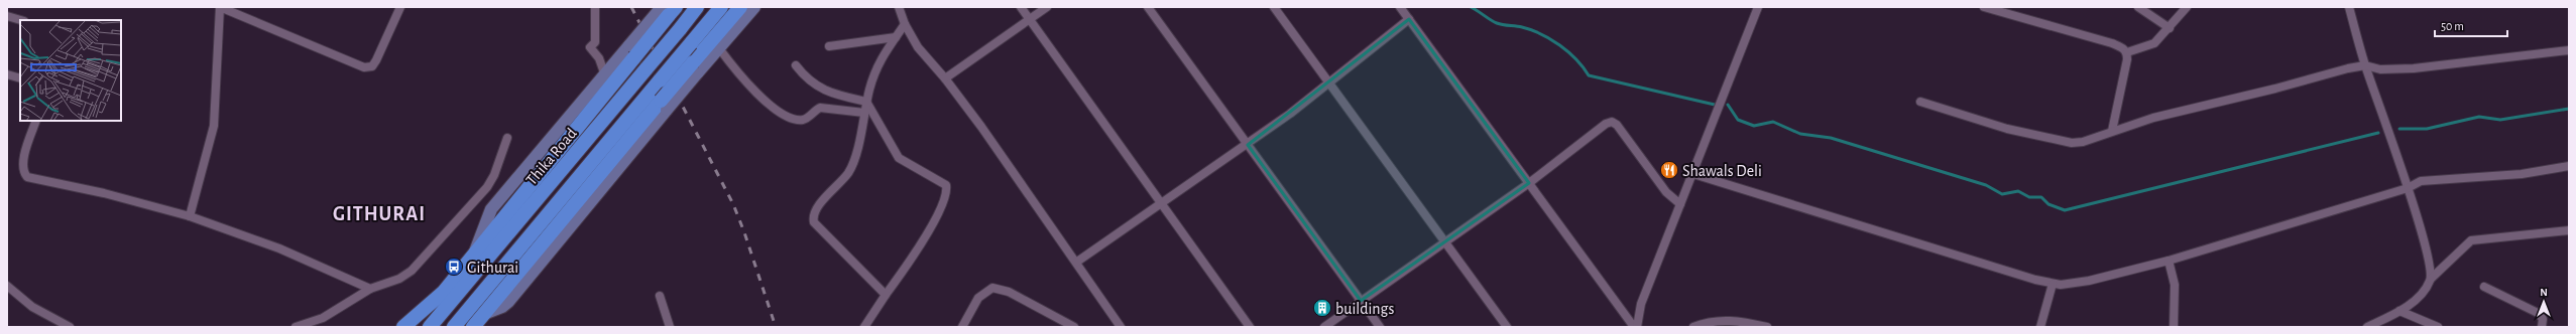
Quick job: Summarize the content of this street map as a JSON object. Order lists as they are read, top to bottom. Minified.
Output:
{"streets":{"highway":["Thika Road"]},"districts":["GITHURAI"],"places":{"restaurant":["Shawals Deli"],"bus stop":["Githurai"],"building":["buildings"]},"scale_bar":"50 m","north":"top"}
